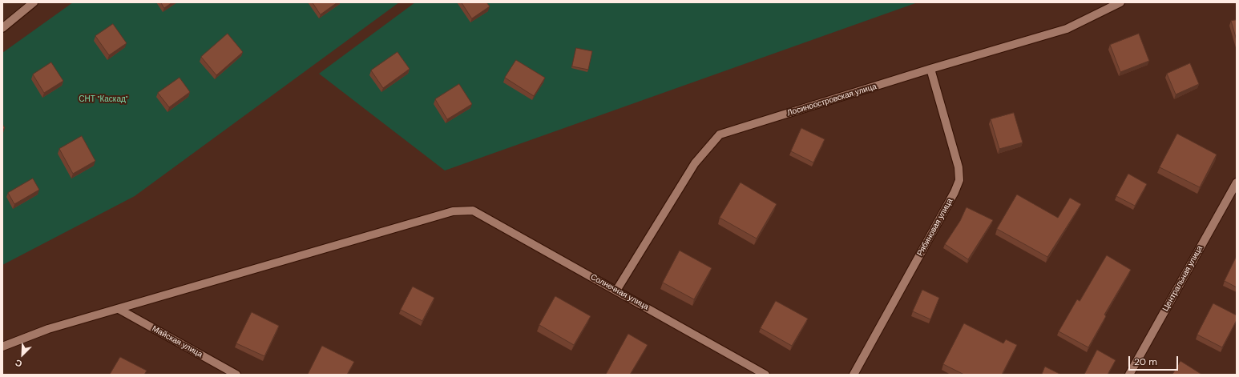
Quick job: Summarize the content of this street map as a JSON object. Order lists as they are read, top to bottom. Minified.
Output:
{"streets":{"street":["Лосиноостровская улица","Рябиновая улица","Центральная улица","Солнечная улица","Майская улица"]},"crossings":[["Лосиноостровская улица","Рябиновая улица"],["Лосиноостровская улица","Солнечная улица"],["Солнечная улица","Майская улица"]],"parks":["СНТ \"Каскад\""],"scale_bar":"20 m","north":"bottom left"}
